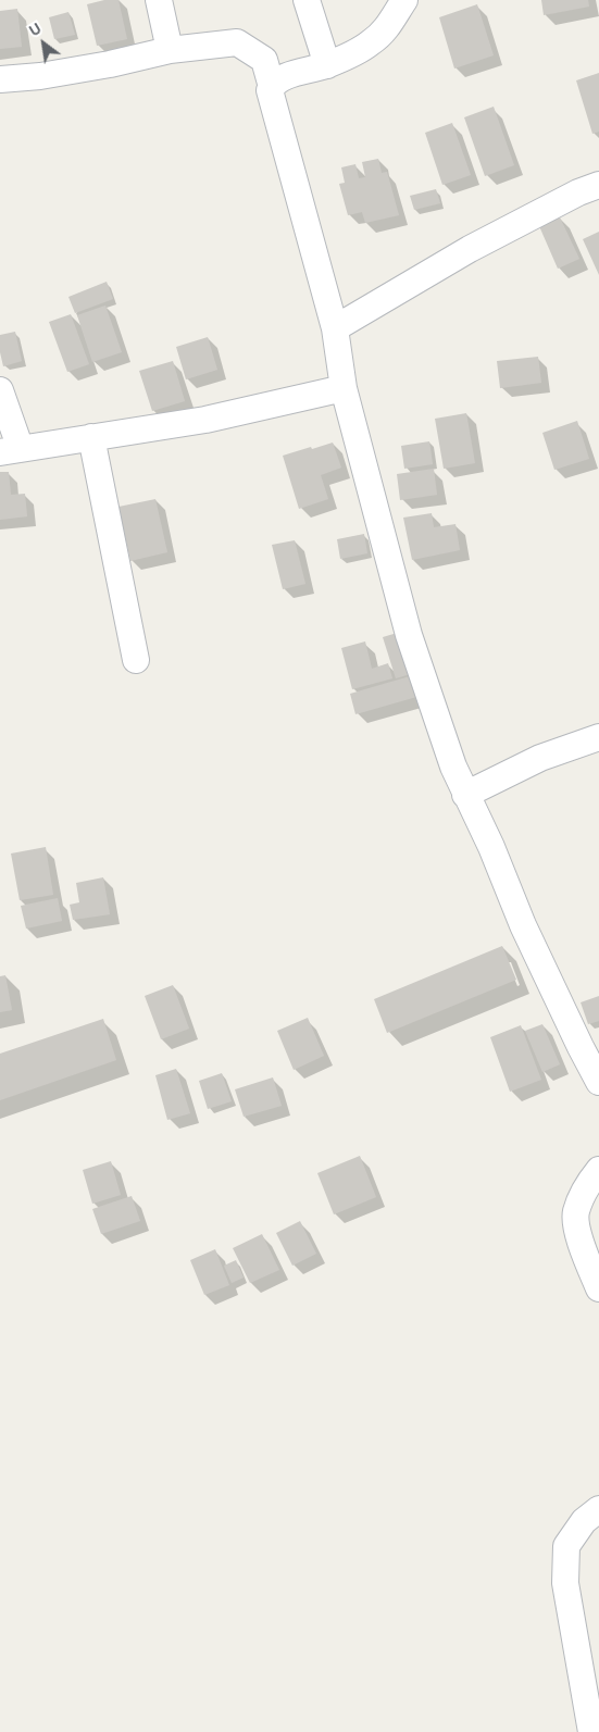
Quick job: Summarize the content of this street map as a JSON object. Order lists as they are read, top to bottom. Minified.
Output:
{"north":"top left"}
